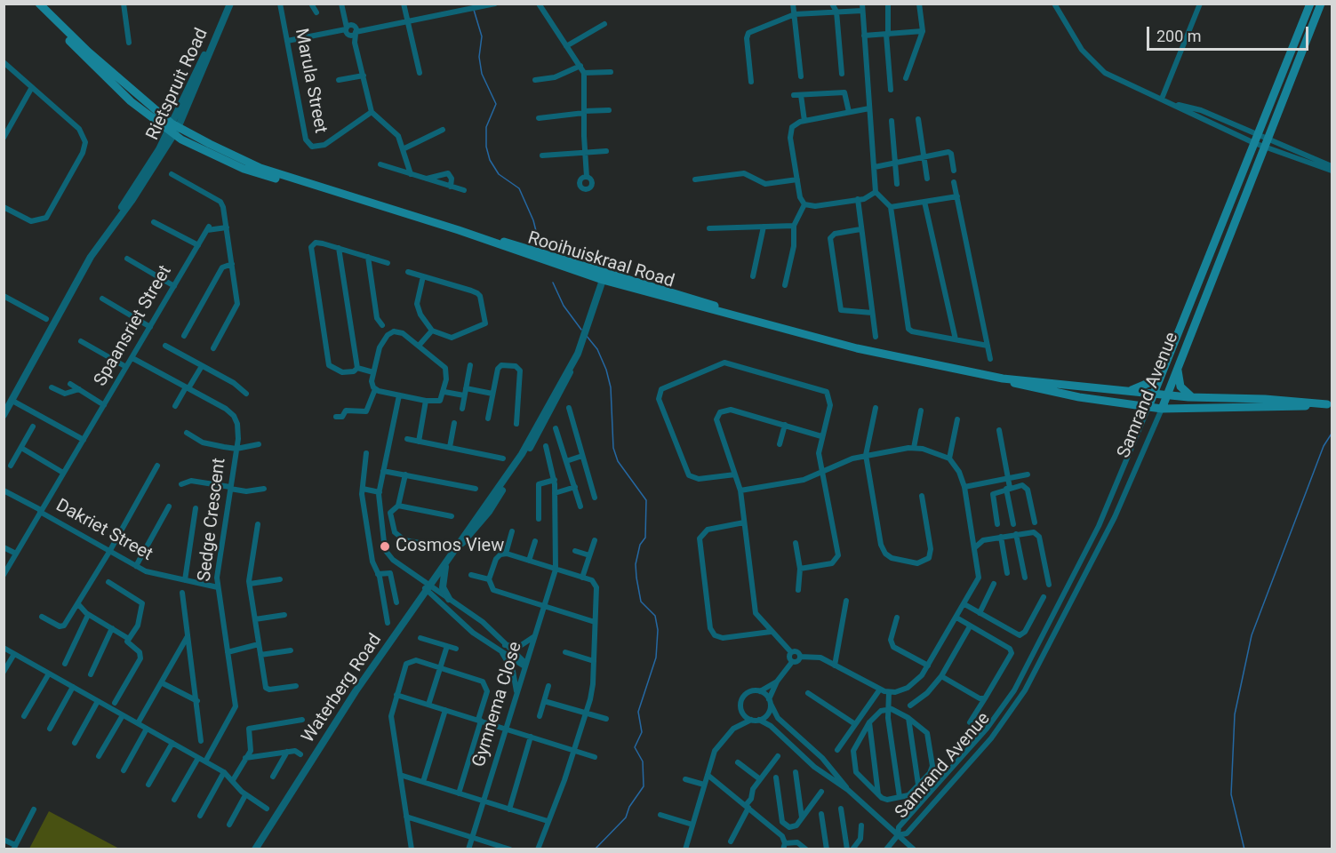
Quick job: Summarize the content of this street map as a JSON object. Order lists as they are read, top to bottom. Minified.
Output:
{"streets":{"main road":["Rooihuiskraal Road","Samrand Avenue"],"street":["Marula Street","Rietspruit Road","Spaansriet Street","Sedge Crescent","Dakriet Street","Waterberg Road","Gymnema Close"]},"crossings":[["Rietspruit Road","Rooihuiskraal Road"],["Rooihuiskraal Road","Samrand Avenue"],["Rooihuiskraal Road","Waterberg Road"],["Spaansriet Street","Sedge Crescent"],["Sedge Crescent","Dakriet Street"]],"places":["Cosmos View"],"scale_bar":"200 m"}
